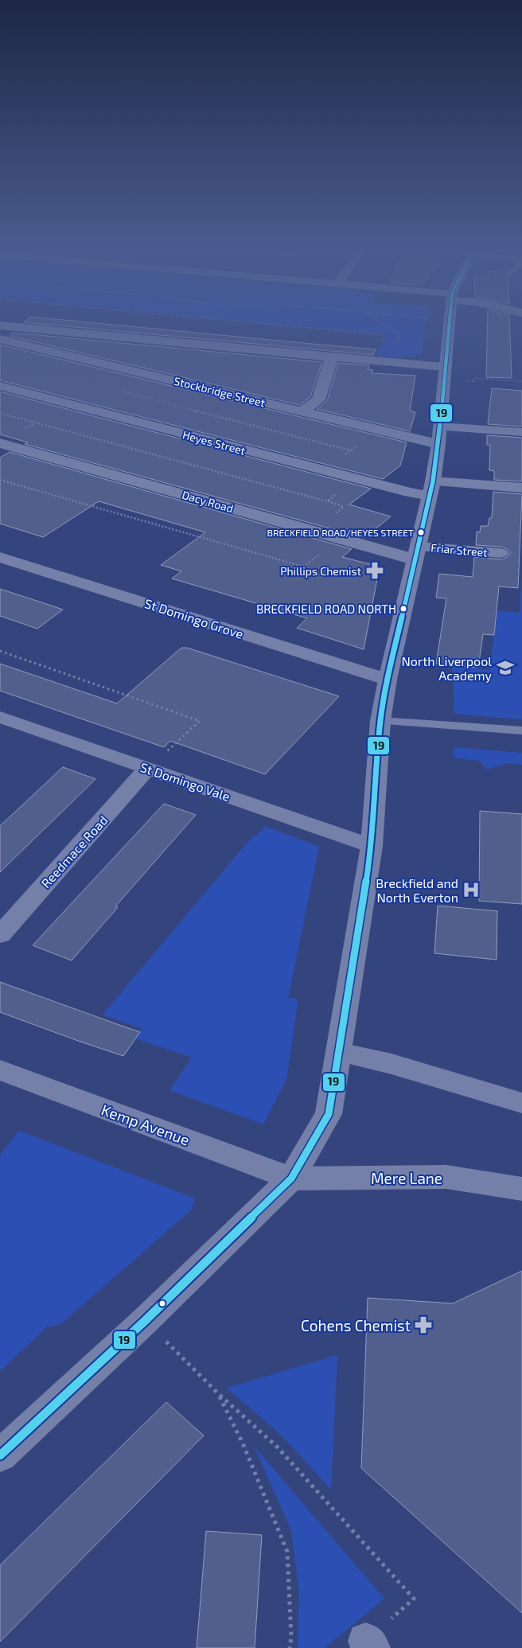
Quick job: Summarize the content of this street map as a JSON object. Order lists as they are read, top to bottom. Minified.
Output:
{"streets":{"street":["Stockbridge Street","Heyes Street","Dacy Road","Friar Street","St Domingo Grove","St Domingo Vale","Reedmace Road","Kemp Avenue","Mere Lane"]},"crossings":[["Dacy Road","Friar Street"],["St Domingo Vale","Reedmace Road"],["Kemp Avenue","Mere Lane"]],"places":{"other":["BRECKFIELD ROAD/HEYES STREET","BRECKFIELD ROAD NORTH"],"pharmacy":["Phillips Chemist","Cohens Chemist"],"school or university":["North Liverpool Academy"],"hospital":["Breckfield and North Everton"]},"lines":["transit line 19"]}
